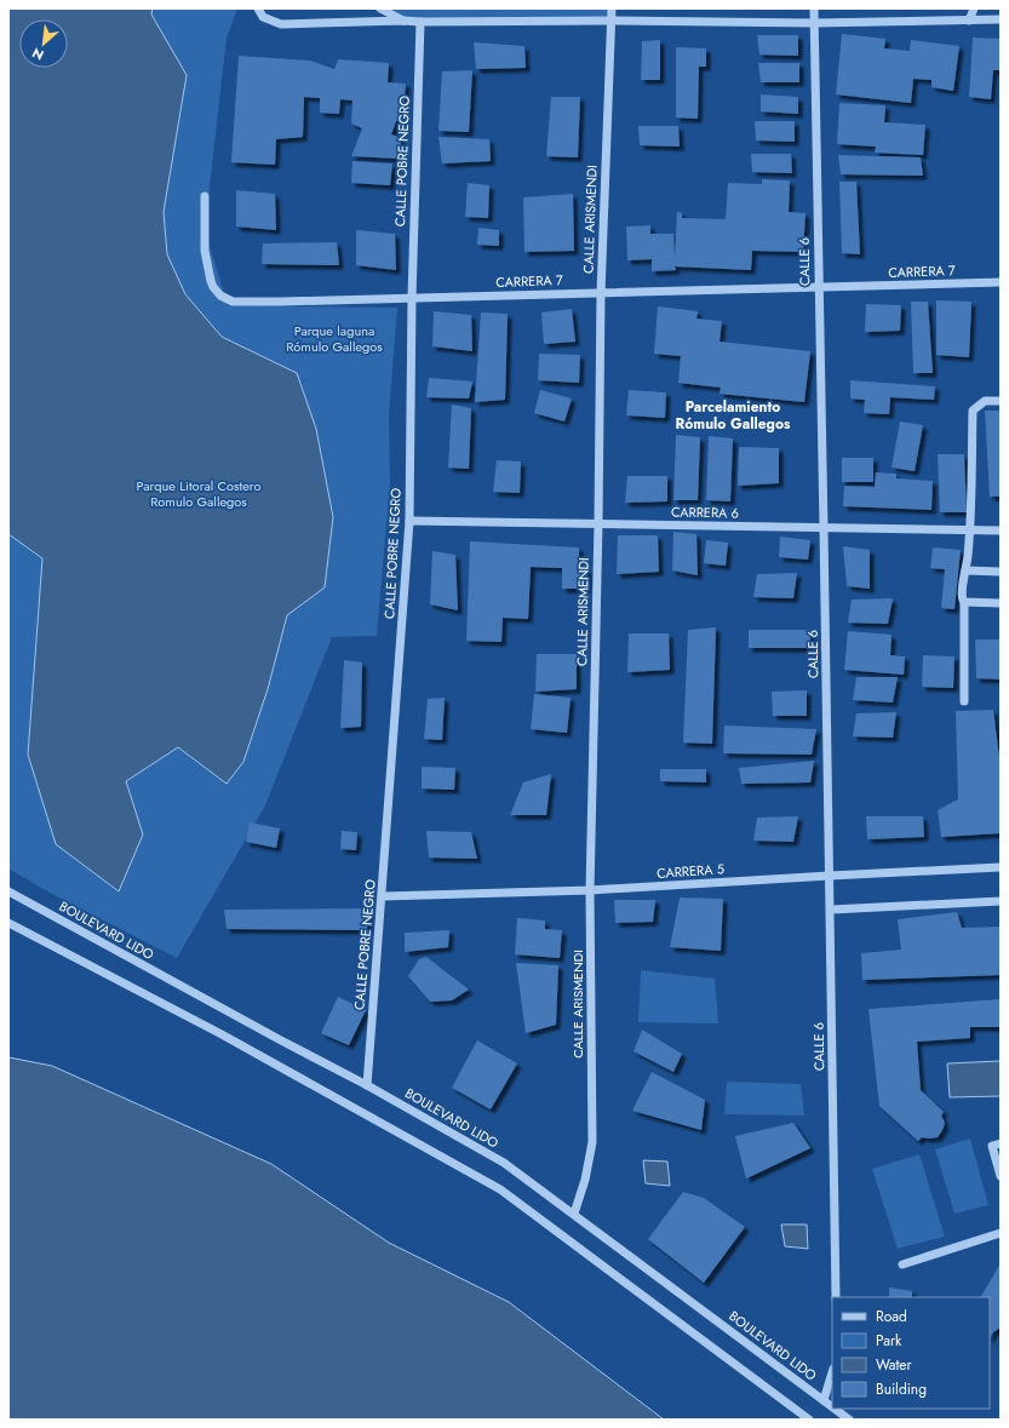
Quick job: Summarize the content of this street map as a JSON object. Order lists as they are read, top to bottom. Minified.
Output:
{"streets":{"street":["CALLE POBRE NEGRO","CALLE ARISMENDI","CALLE 6","CARRERA 7","CARRERA 6","CARRERA 5","BOULEVARD LIDO"]},"crossings":[["CALLE POBRE NEGRO","CARRERA 7"],["CALLE POBRE NEGRO","CARRERA 6"],["CALLE POBRE NEGRO","CARRERA 5"],["CALLE POBRE NEGRO","BOULEVARD LIDO"],["CALLE ARISMENDI","CARRERA 7"],["CALLE ARISMENDI","CARRERA 6"],["CALLE ARISMENDI","CARRERA 5"],["CALLE ARISMENDI","BOULEVARD LIDO"],["CALLE 6","CARRERA 7"],["CALLE 6","CARRERA 6"],["CALLE 6","CARRERA 5"]],"districts":["Parcelamiento Rómulo Gallegos"],"parks":["Parque laguna Rómulo Gallegos","Parque Litoral Costero Romulo Gallegos"],"legend":["Road","Park","Water","Building"],"north":"bottom left"}
